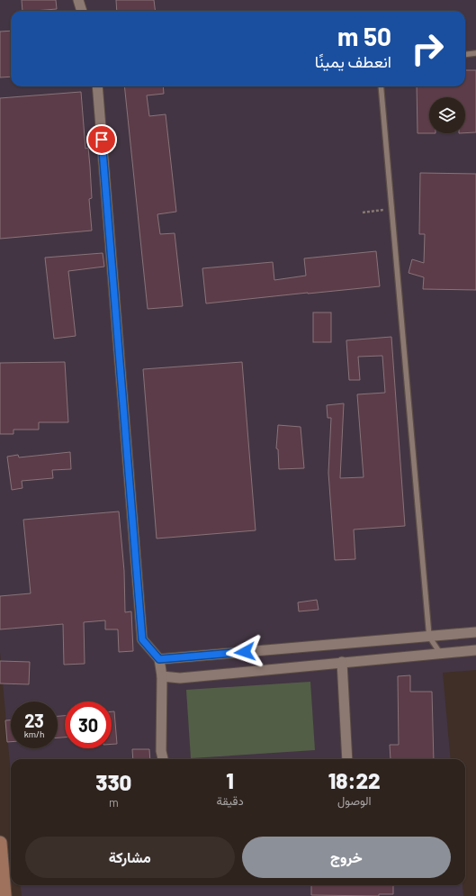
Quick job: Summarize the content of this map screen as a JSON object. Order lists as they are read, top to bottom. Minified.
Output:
{"page":{"turn":["50 m","انعطف يمينًا"],"speed":"23 km/h","limit":"30","eta":["18:22","الوصول","1","دقيقة","330","m"],"buttons":["خروج","مشاركة"]}}
